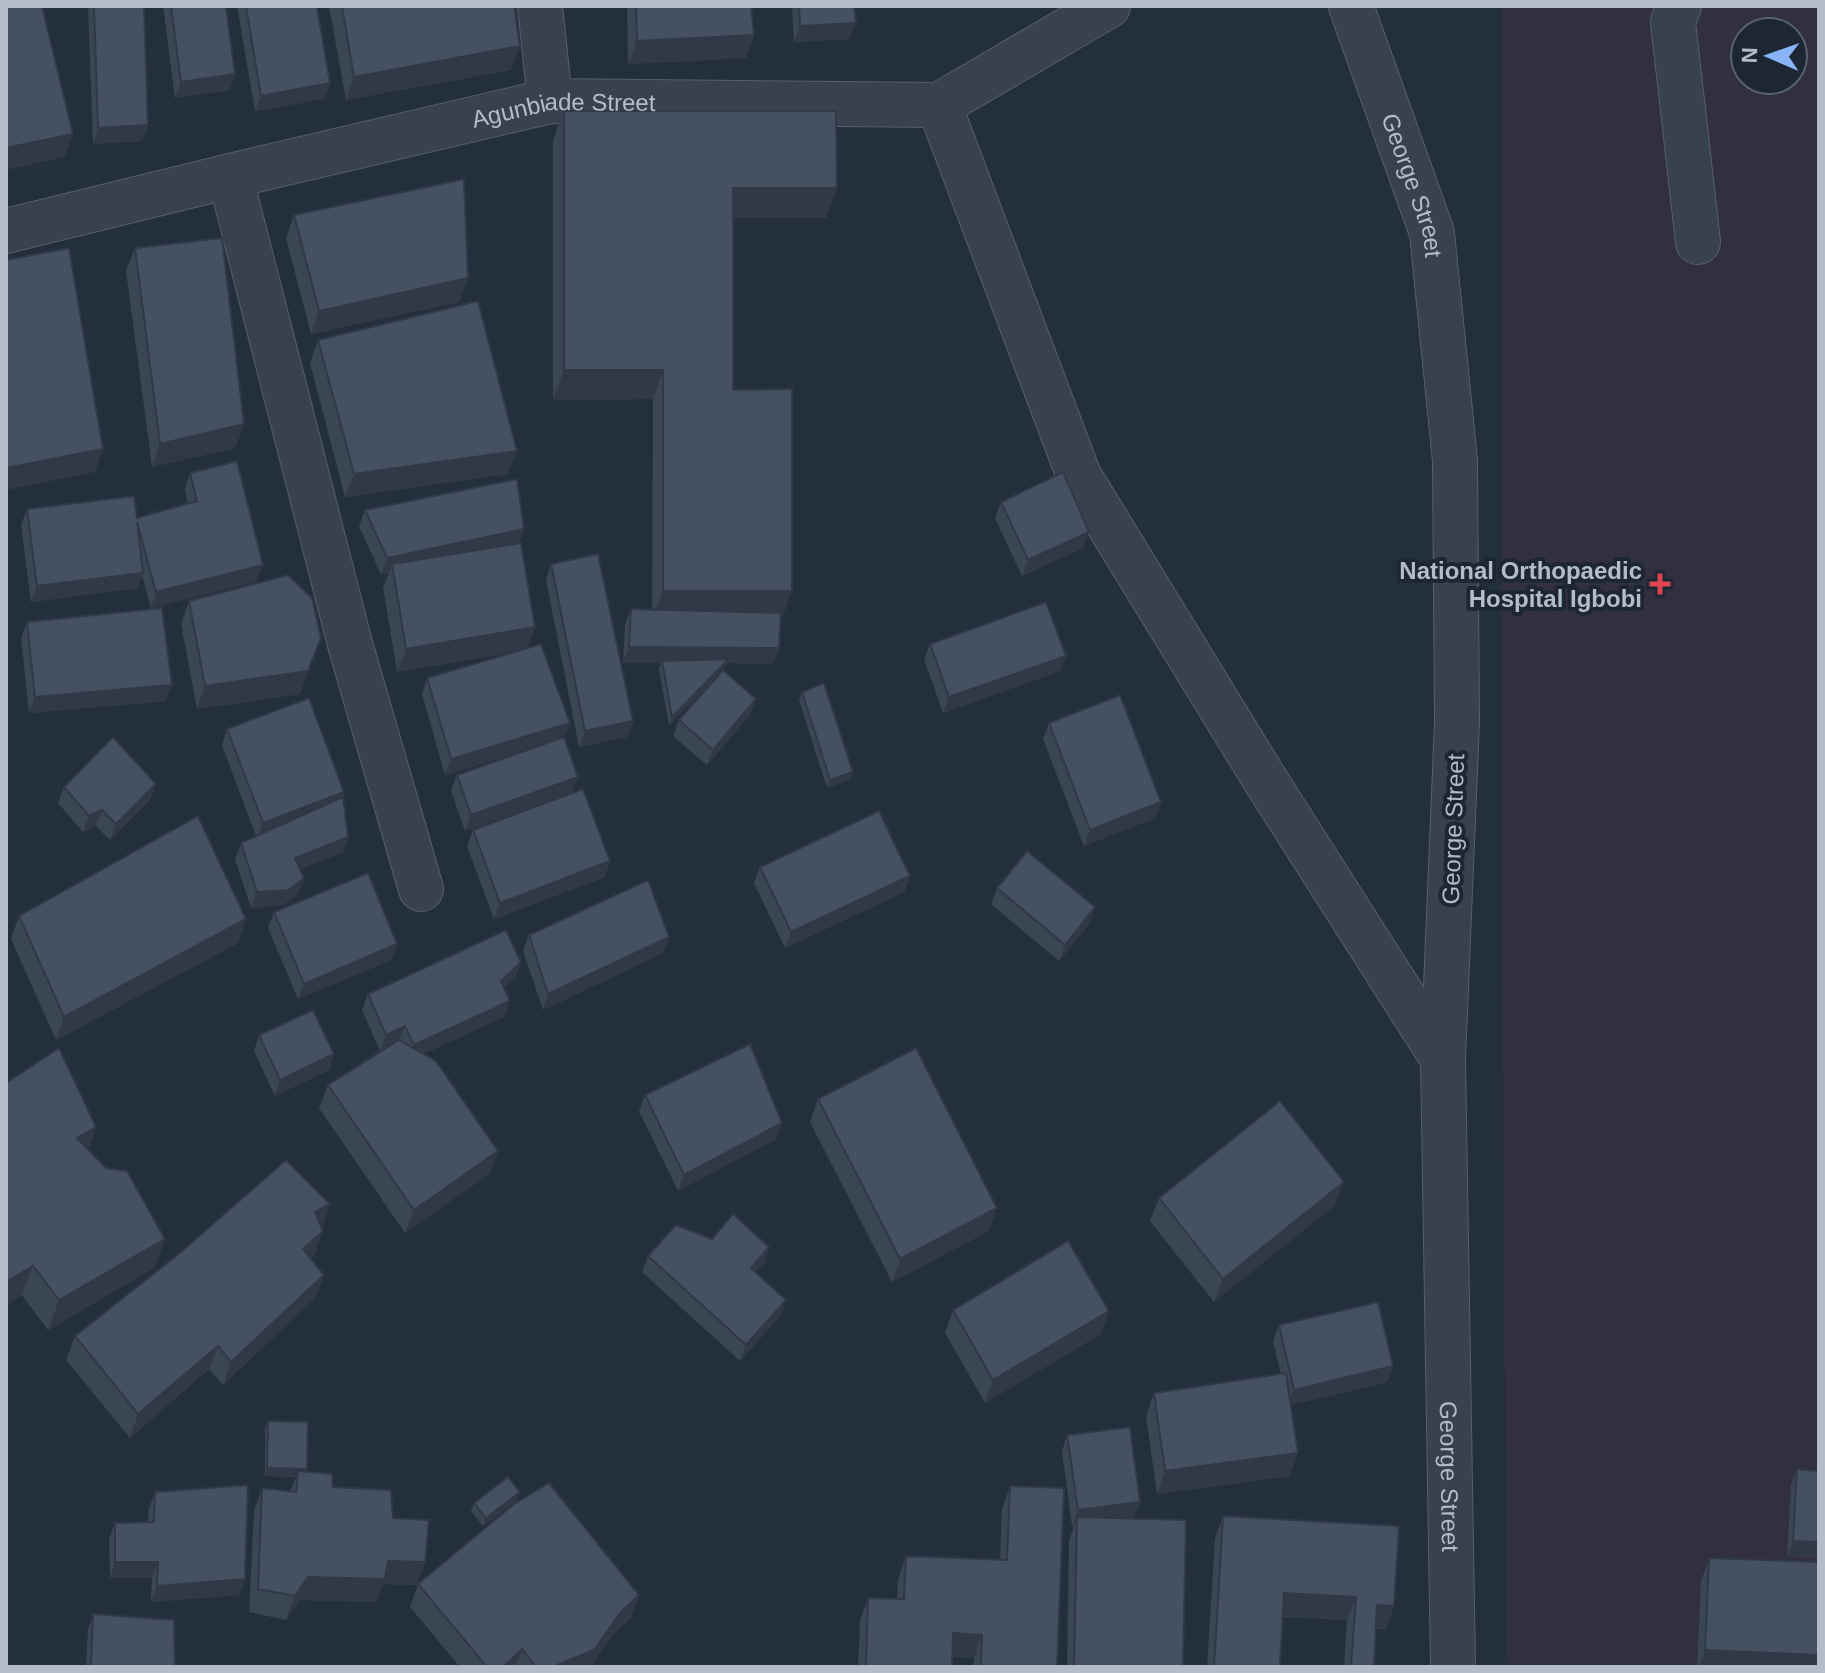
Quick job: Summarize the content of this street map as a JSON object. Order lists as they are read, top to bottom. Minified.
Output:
{"streets":{"street":["Agunbiade Street","George Street"]},"places":{"health":["National Orthopaedic Hospital Igbobi"]},"north":"left"}
